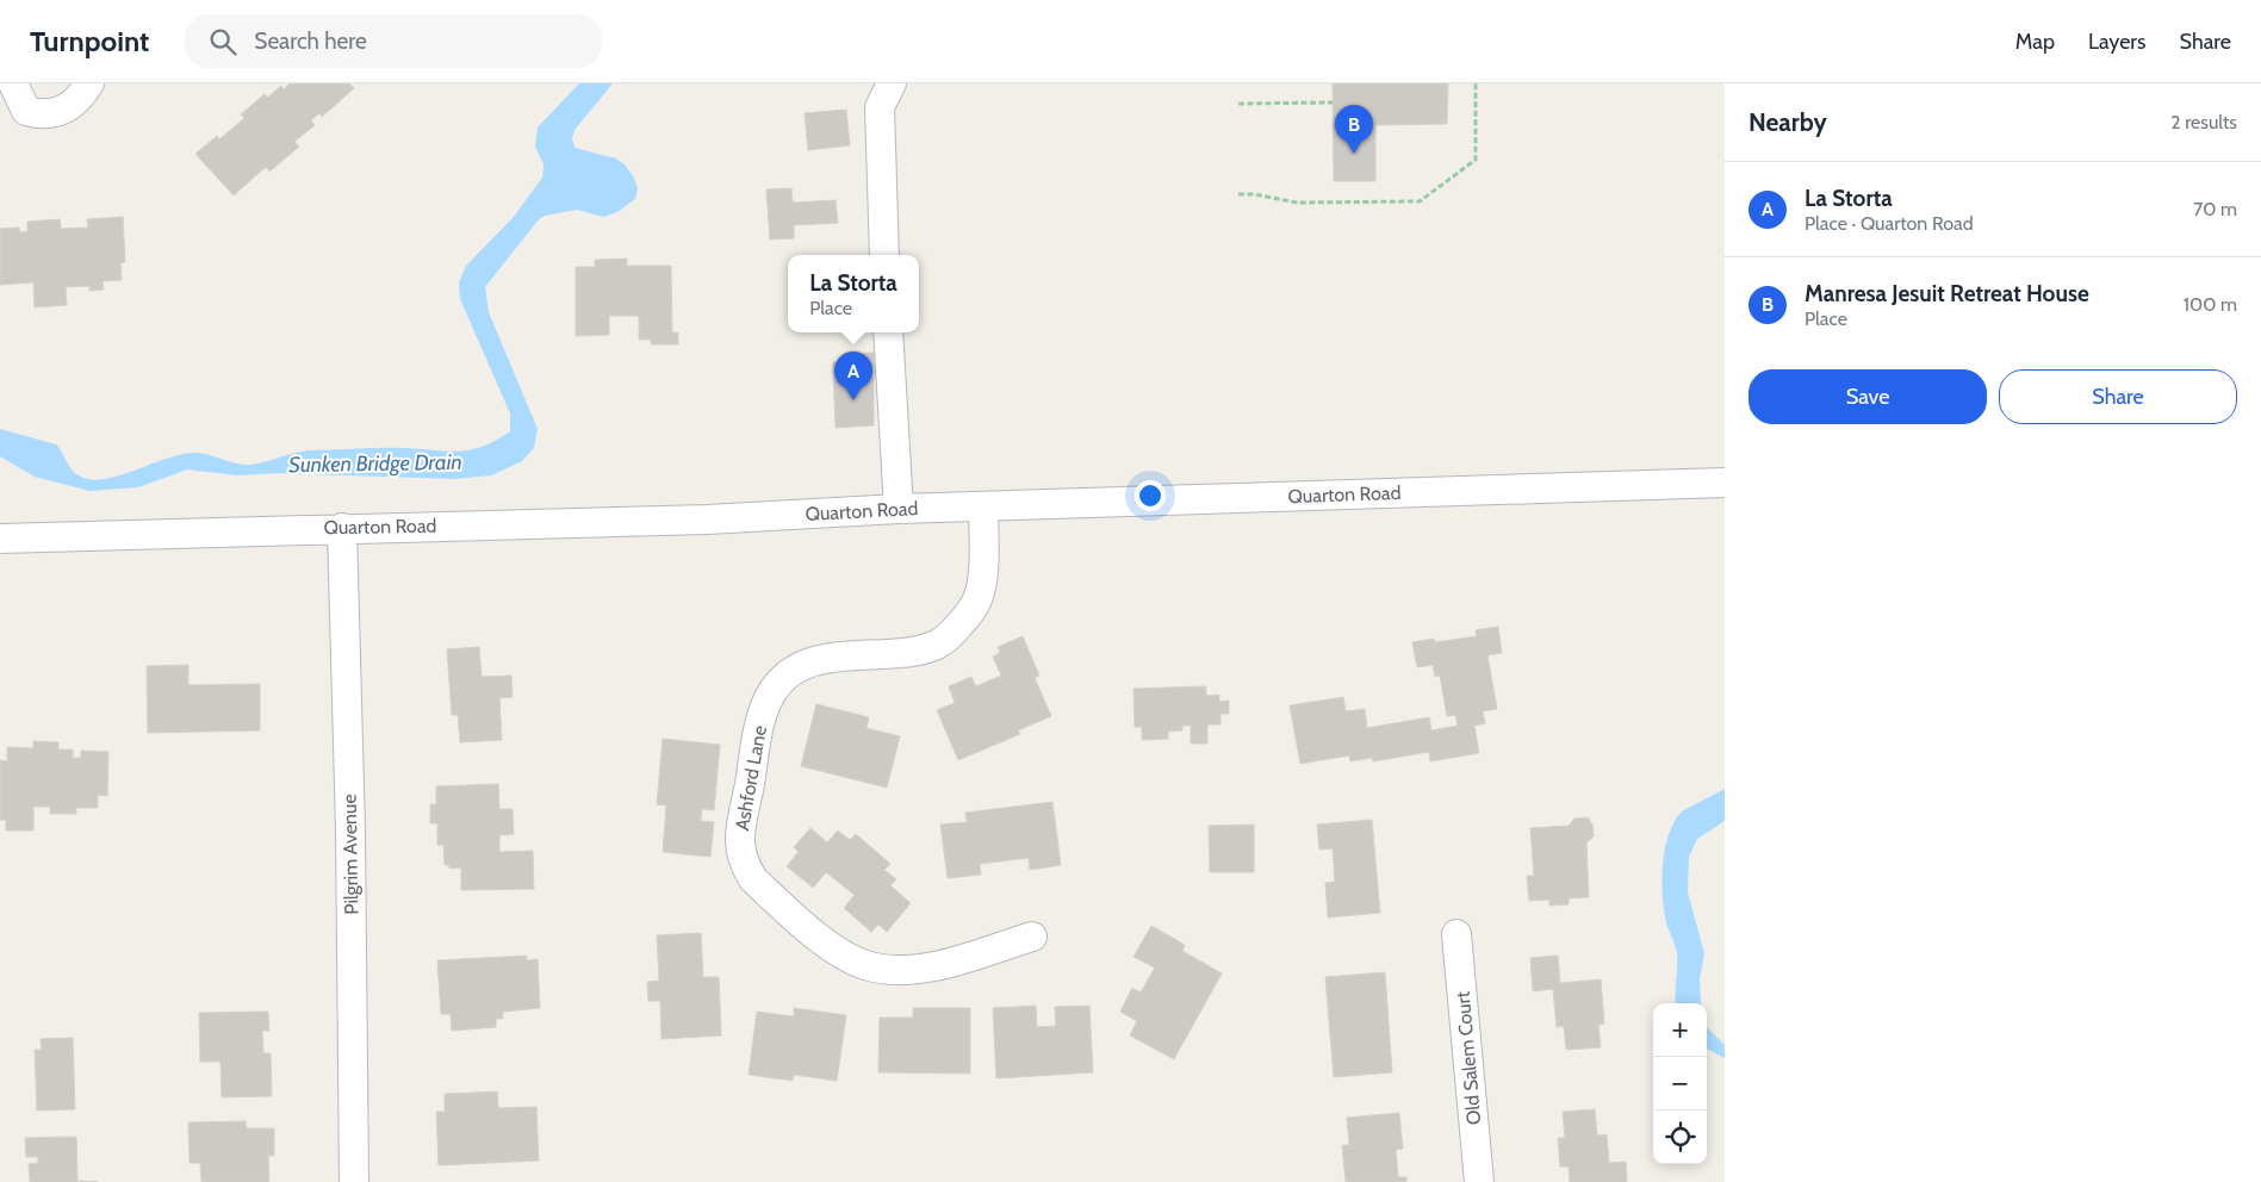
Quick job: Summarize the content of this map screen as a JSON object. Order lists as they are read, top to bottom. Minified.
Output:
{"streets":{"street":["Quarton Road","Ashford Lane","Pilgrim Avenue","Old Salem Court"]},"crossings":[["Quarton Road","Ashford Lane"],["Quarton Road","Pilgrim Avenue"]],"water":["Sunken Bridge Drain"],"page":{"header":"Turnpoint","search":"Search here","nav":["Map","Layers","Share"],"heading":["Nearby","2 results"],"pins":["B","A"],"list":[{"mark":"A","name":"La Storta","note":"Place · Quarton Road","value":"70 m"},{"mark":"B","name":"Manresa Jesuit Retreat House","note":"Place","value":"100 m"}],"popup":["La Storta","Place"],"buttons":["Save","Share"],"map_buttons":["+","−"]}}
